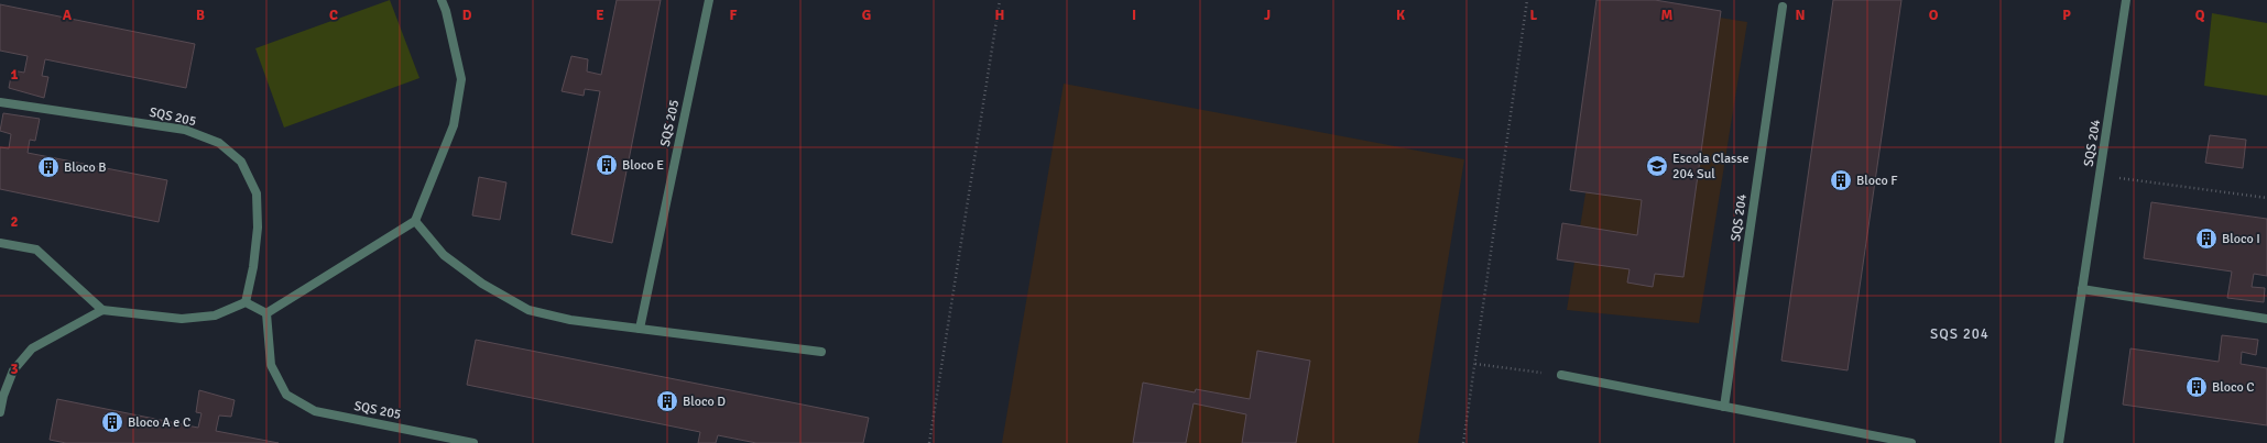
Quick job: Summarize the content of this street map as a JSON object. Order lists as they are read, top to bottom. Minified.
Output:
{"streets":{"street":["SQS 205","SQS 204"]},"districts":["SQS 204"],"places":{"building":["Bloco E","Bloco B","Bloco F","Bloco I","Bloco C","Bloco D","Bloco A e C"],"school or university":["Escola Classe 204 Sul"]},"grid":{"columns":["A","B","C","D","E","F","G","H","I","J","K","L","M","N","O","P","Q"],"rows":["1","2","3"]}}
